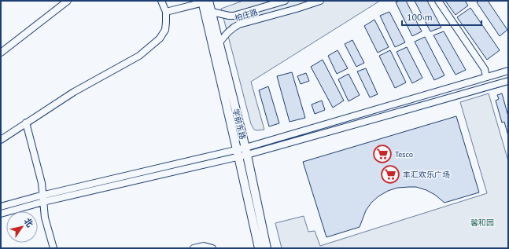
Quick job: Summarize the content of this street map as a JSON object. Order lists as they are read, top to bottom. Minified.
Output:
{"streets":{"main road":["学前东路"],"street":["柏庄路"]},"crossings":[["柏庄路","学前东路"]],"parks":["馨和园"],"places":{"supermarket":["Tesco","丰汇欢乐广场"]},"scale_bar":"100 m","north":"top right"}
